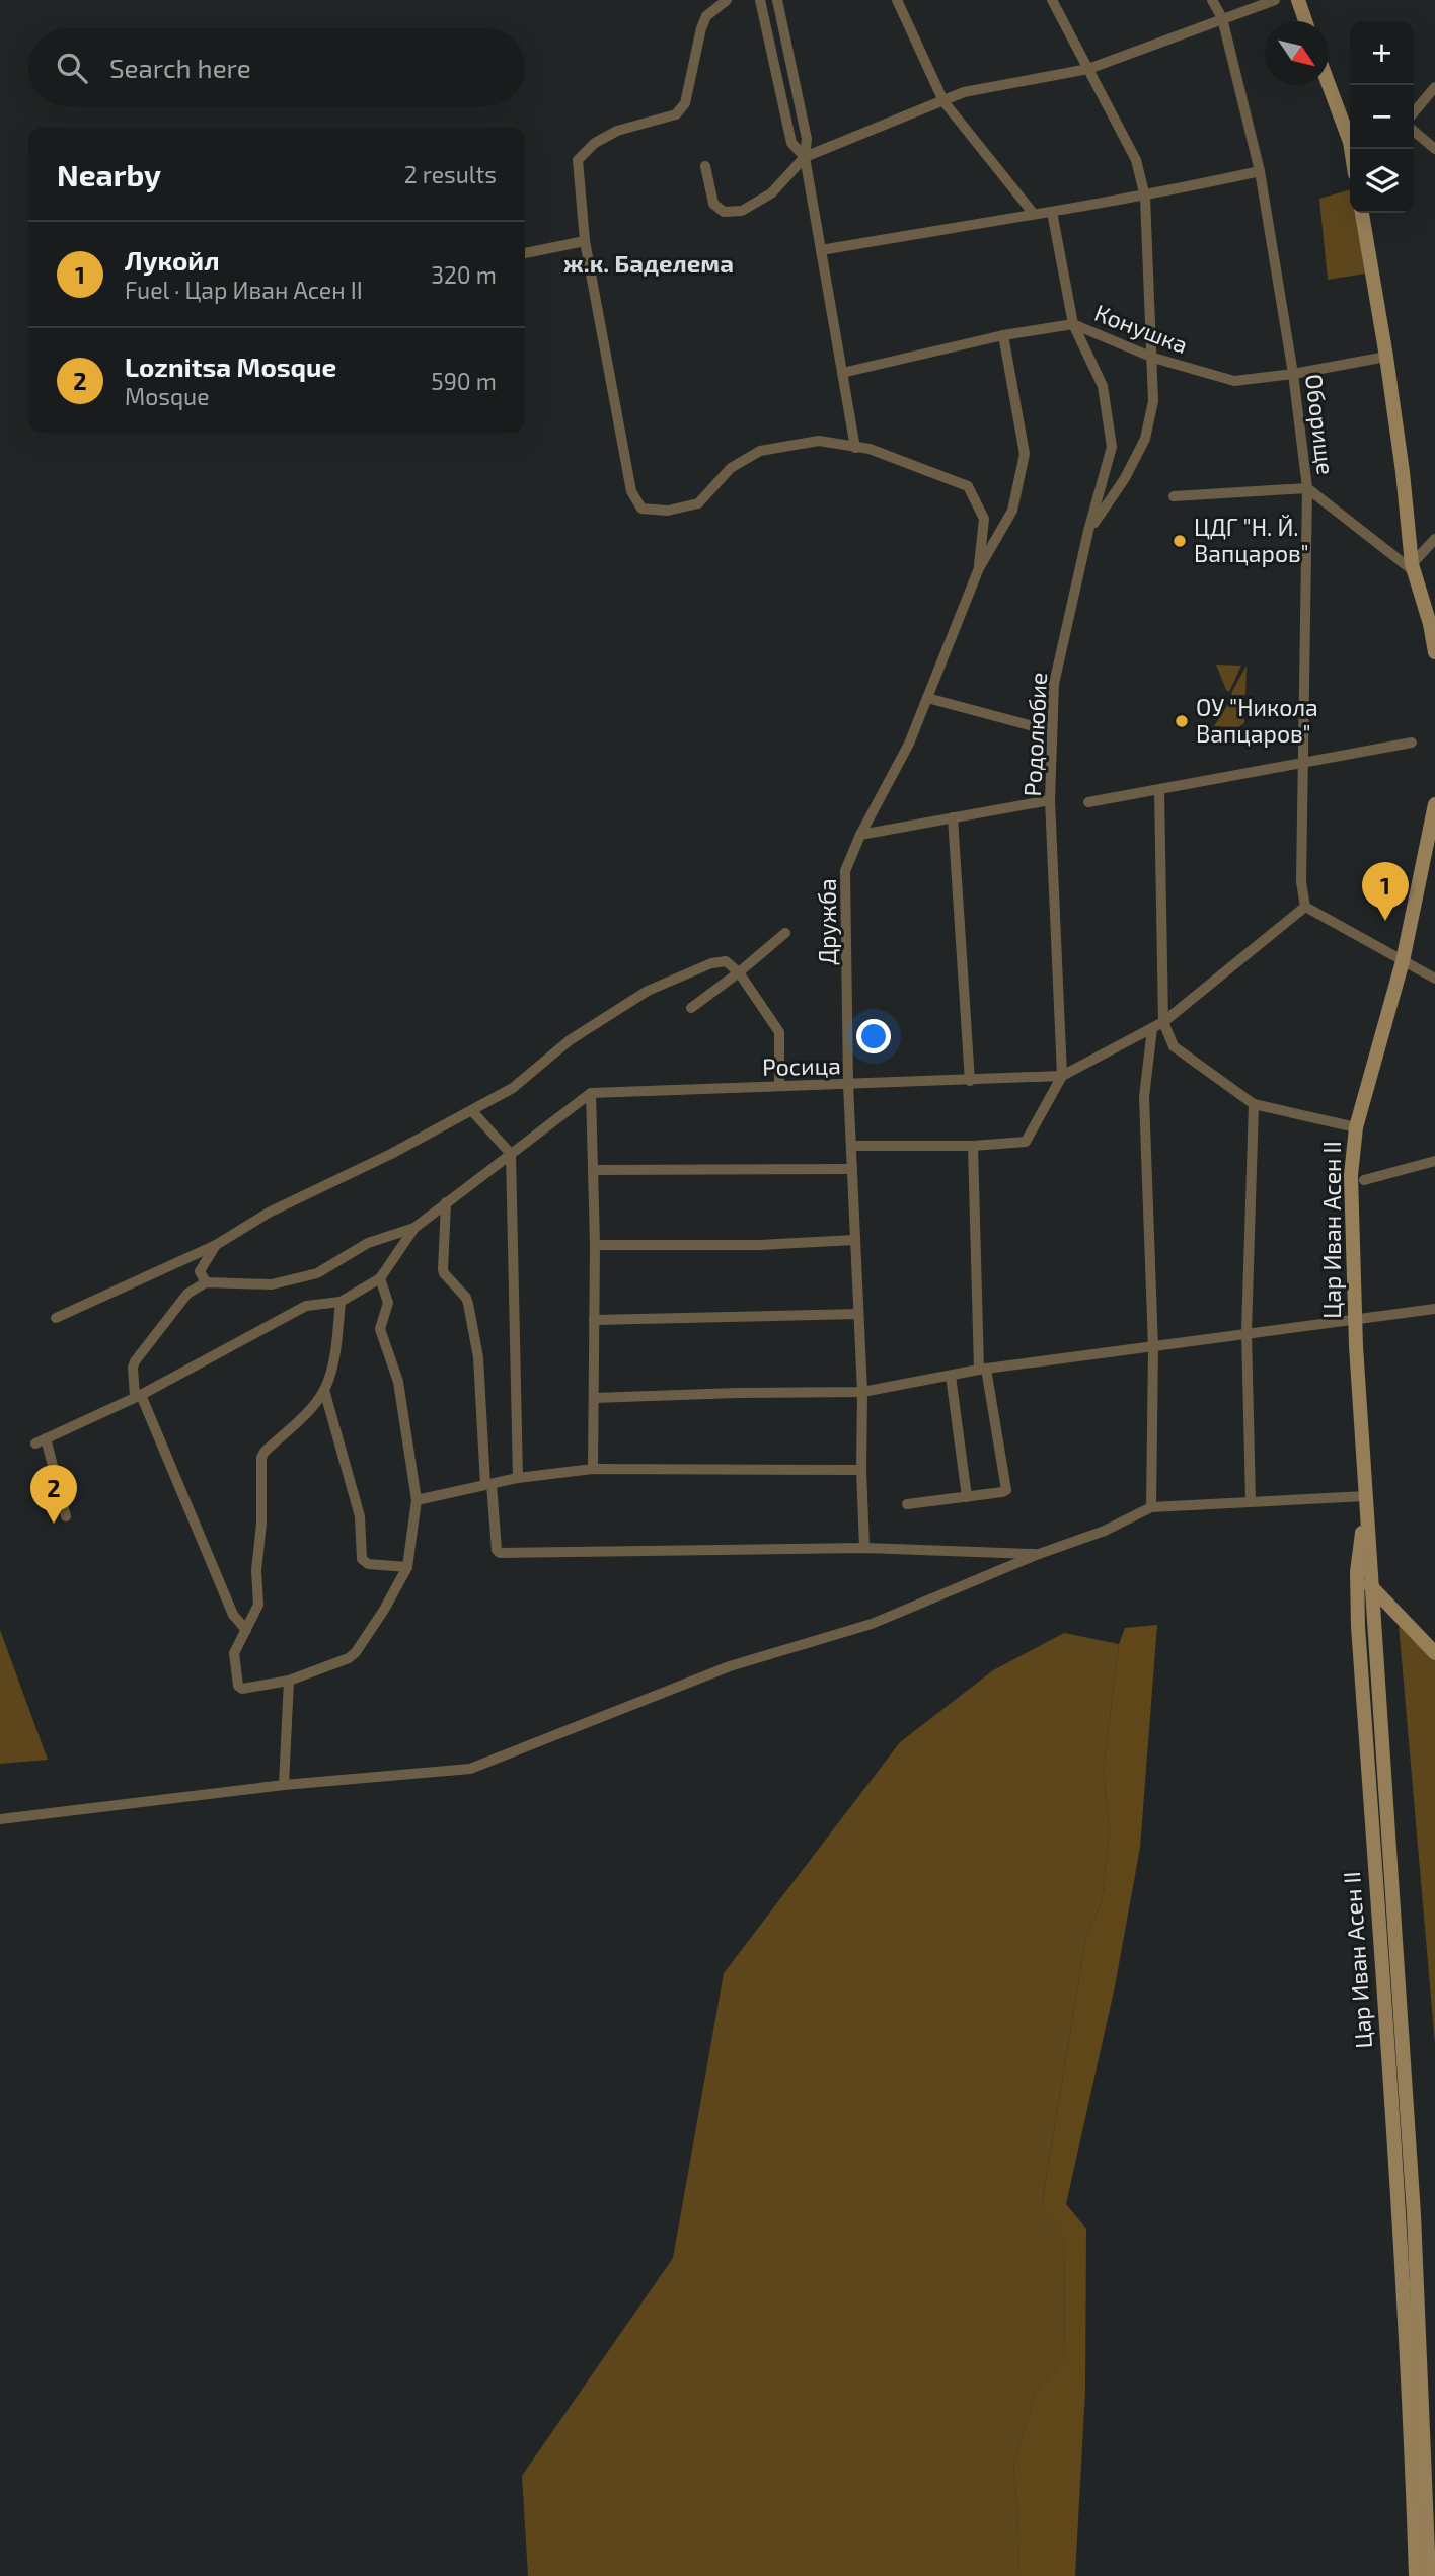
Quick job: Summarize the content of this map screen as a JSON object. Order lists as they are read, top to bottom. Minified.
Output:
{"streets":{"street":["Конушка","Оборище","Родолюбие","Дружба","Росица","Цар Иван Асен II"]},"crossings":[["Конушка","Оборище"],["Конушка","Родолюбие"],["Конушка","Дружба"],["Оборище","Росица"],["Родолюбие","Росица"],["Дружба","Росица"]],"districts":["ж.к. Баделема"],"places":["ЦДГ \"Н. Й. Вапцаров\"","ОУ \"Никола Вапцаров\""],"north":"bottom right","page":{"map_buttons":["+","−"],"search":"Search here","heading":["Nearby","2 results"],"list":[{"mark":"1","name":"Лукойл","note":"Fuel · Цар Иван Асен II","value":"320 m"},{"mark":"2","name":"Loznitsa Mosque","note":"Mosque","value":"590 m"}],"pins":["1","2"]}}
